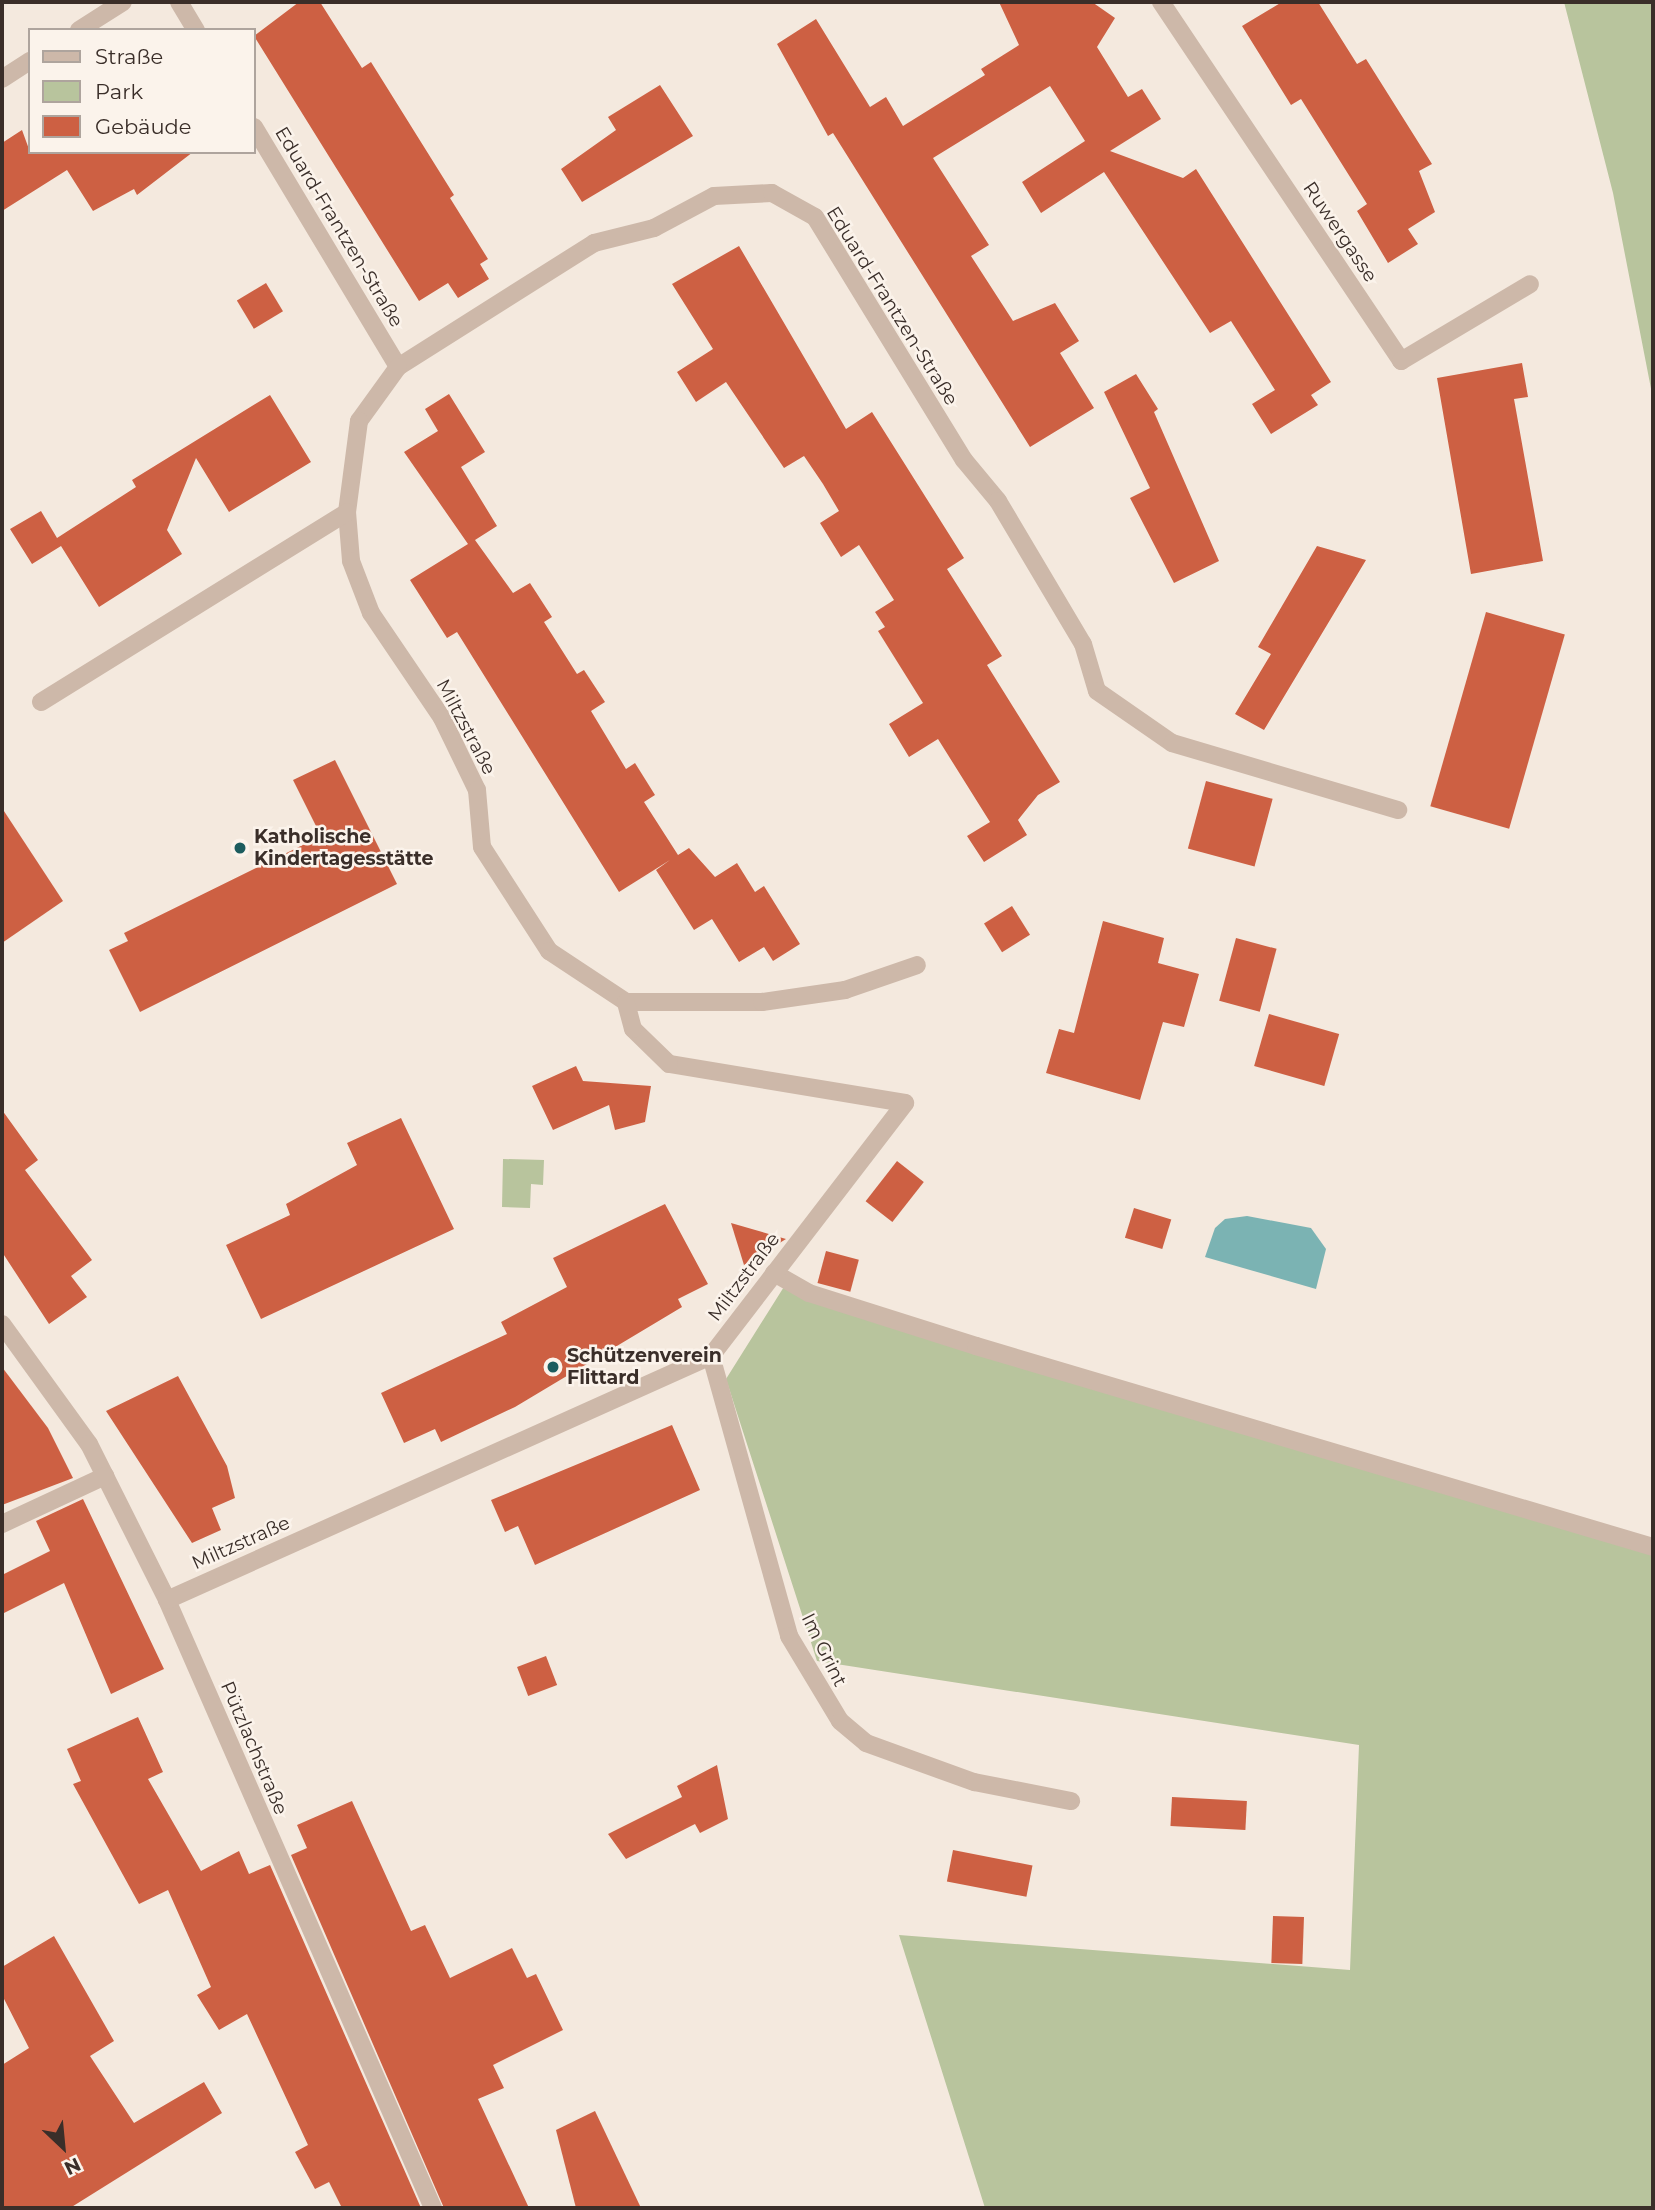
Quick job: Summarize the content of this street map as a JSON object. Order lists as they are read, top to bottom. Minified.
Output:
{"streets":{"street":["Eduard-Frantzen-Straße","Ruwergasse","Miltzstraße","Im Grint","Pützlachstraße"]},"crossings":[["Eduard-Frantzen-Straße","Miltzstraße"],["Miltzstraße","Im Grint"],["Miltzstraße","Pützlachstraße"]],"places":["Katholische Kindertagesstätte","Schützenverein Flittard"],"legend":["Straße","Park","Gebäude"],"north":"bottom right"}
